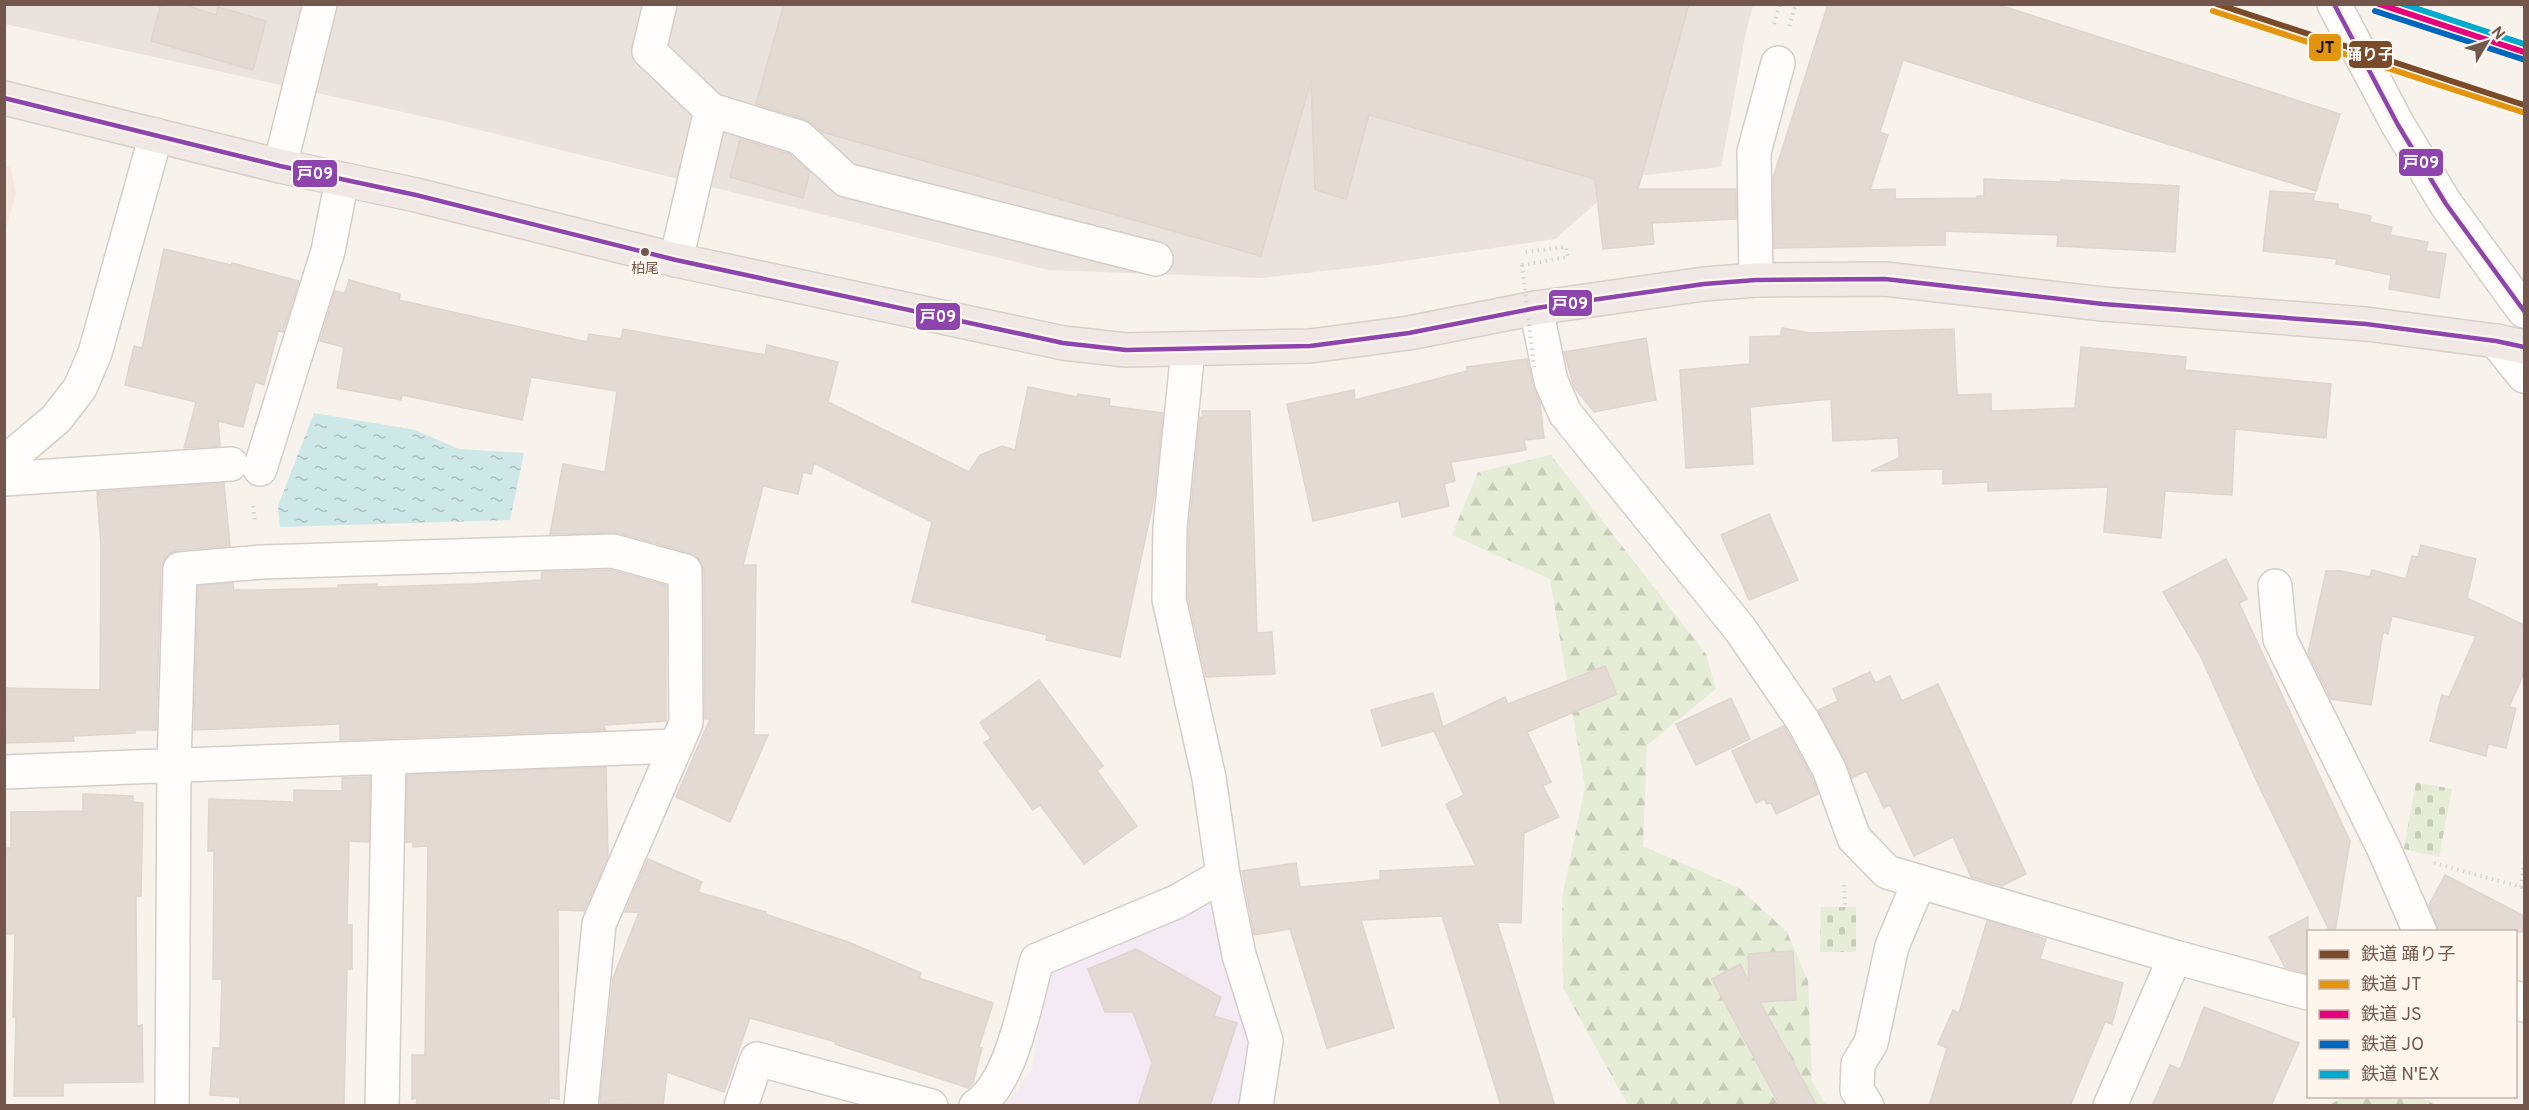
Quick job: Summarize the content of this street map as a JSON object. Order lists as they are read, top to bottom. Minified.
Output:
{"places":["柏尾"],"lines":["rail line 踊り子","rail line JS","rail line N'EX","transit line 戸09","rail line JT","rail line JO"],"legend":["鉄道 踊り子","鉄道 JT","鉄道 JS","鉄道 JO","鉄道 N'EX"],"north":"top right"}
